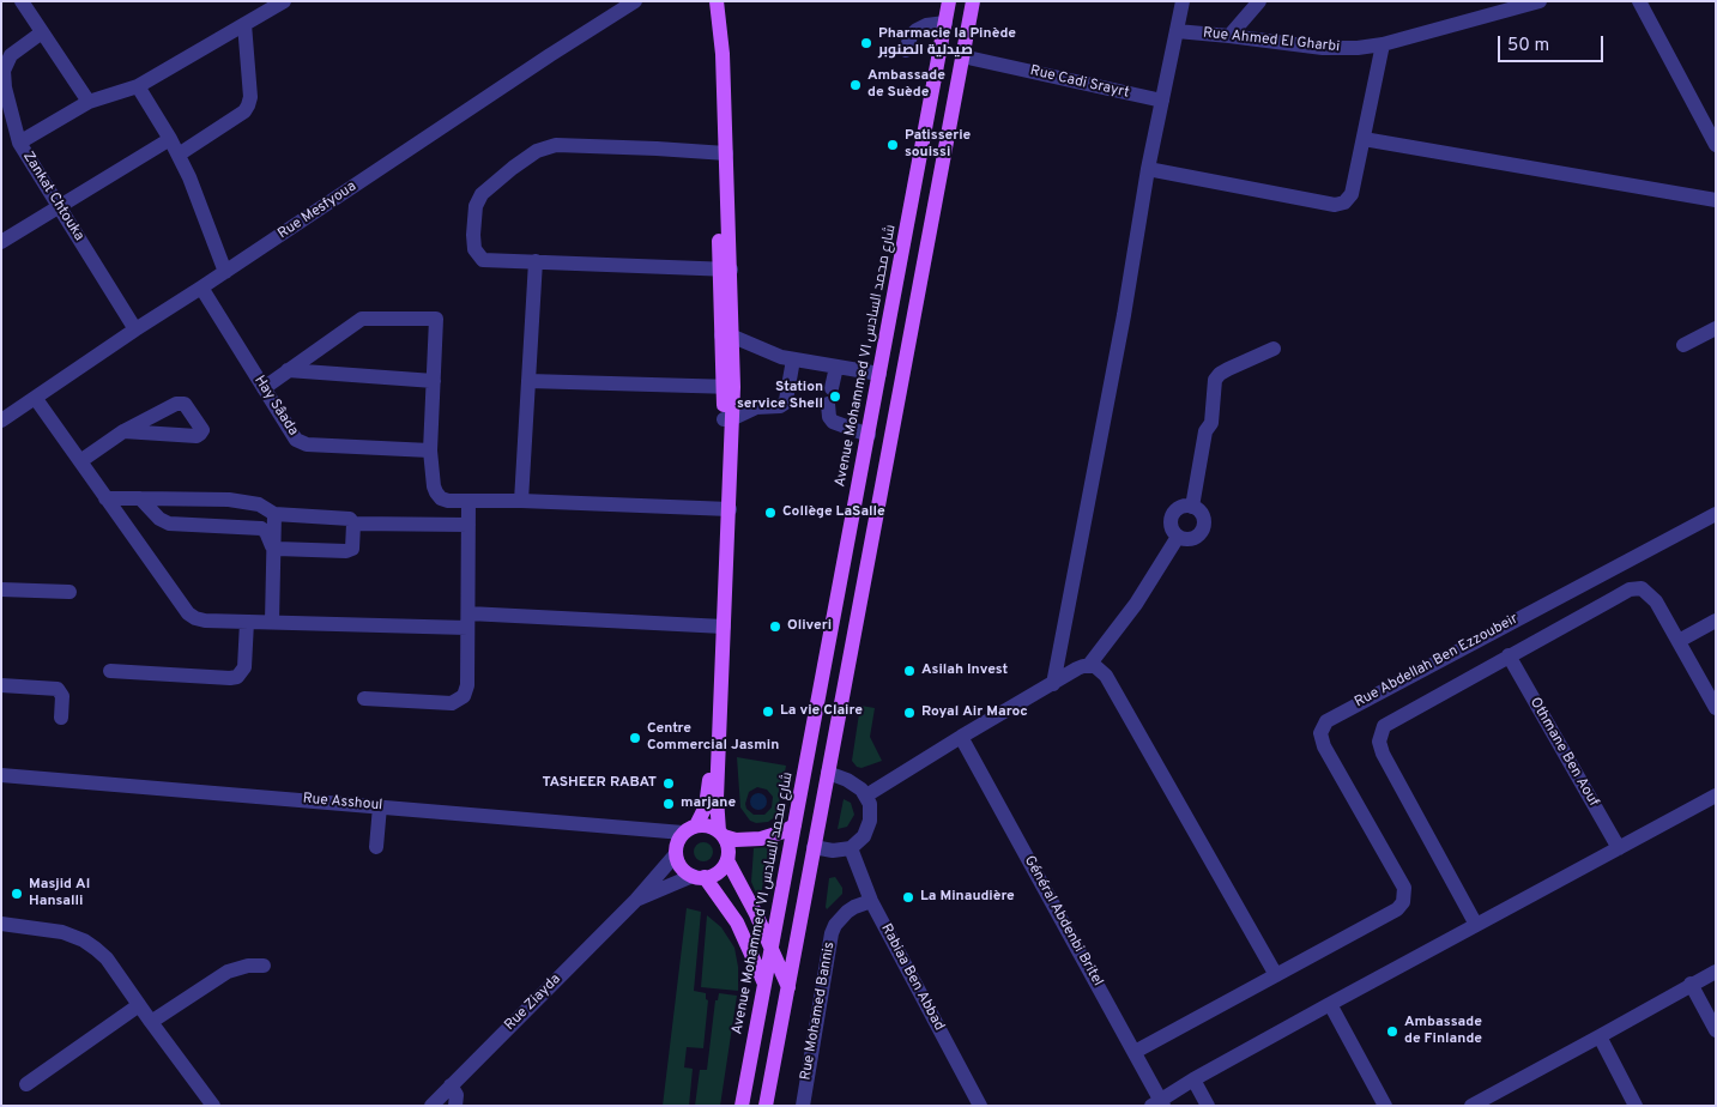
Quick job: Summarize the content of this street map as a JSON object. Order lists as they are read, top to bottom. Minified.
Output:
{"streets":{"main road":["Avenue Mohammed VI شارع محمد السادس"],"street":["Rue Ahmed El Gharbi","Rue Cadi Srayrt","Zankat Chtouka","Rue Mesfyoua","Hay Sâada","Rue Abdellah Ben Ezzoubeir","Othmane Ben Aouf","Rue Asshoul","Général Abdenbi Britel","Rabiaa Ben Abbad","Rue Ziayda","Rue Mohamed Bannis"]},"crossings":[["Zankat Chtouka","Rue Mesfyoua"],["Rue Mesfyoua","Hay Sâada"],["Rue Abdellah Ben Ezzoubeir","Othmane Ben Aouf"],["Rue Asshoul","Rue Ziayda"],["Rabiaa Ben Abbad","Rue Mohamed Bannis"]],"places":["Pharmacie la Pinède صيدلية الصنوبر","Ambassade de Suède","Patisserie souissi","Station service Shell","Collège LaSalle","Oliveri","Asilah Invest","La vie Claire","Royal Air Maroc","Centre Commercial Jasmin","TASHEER RABAT","marjane","Masjid Al Hansalli","La Minaudière","Ambassade de Finlande"],"scale_bar":"50 m"}
